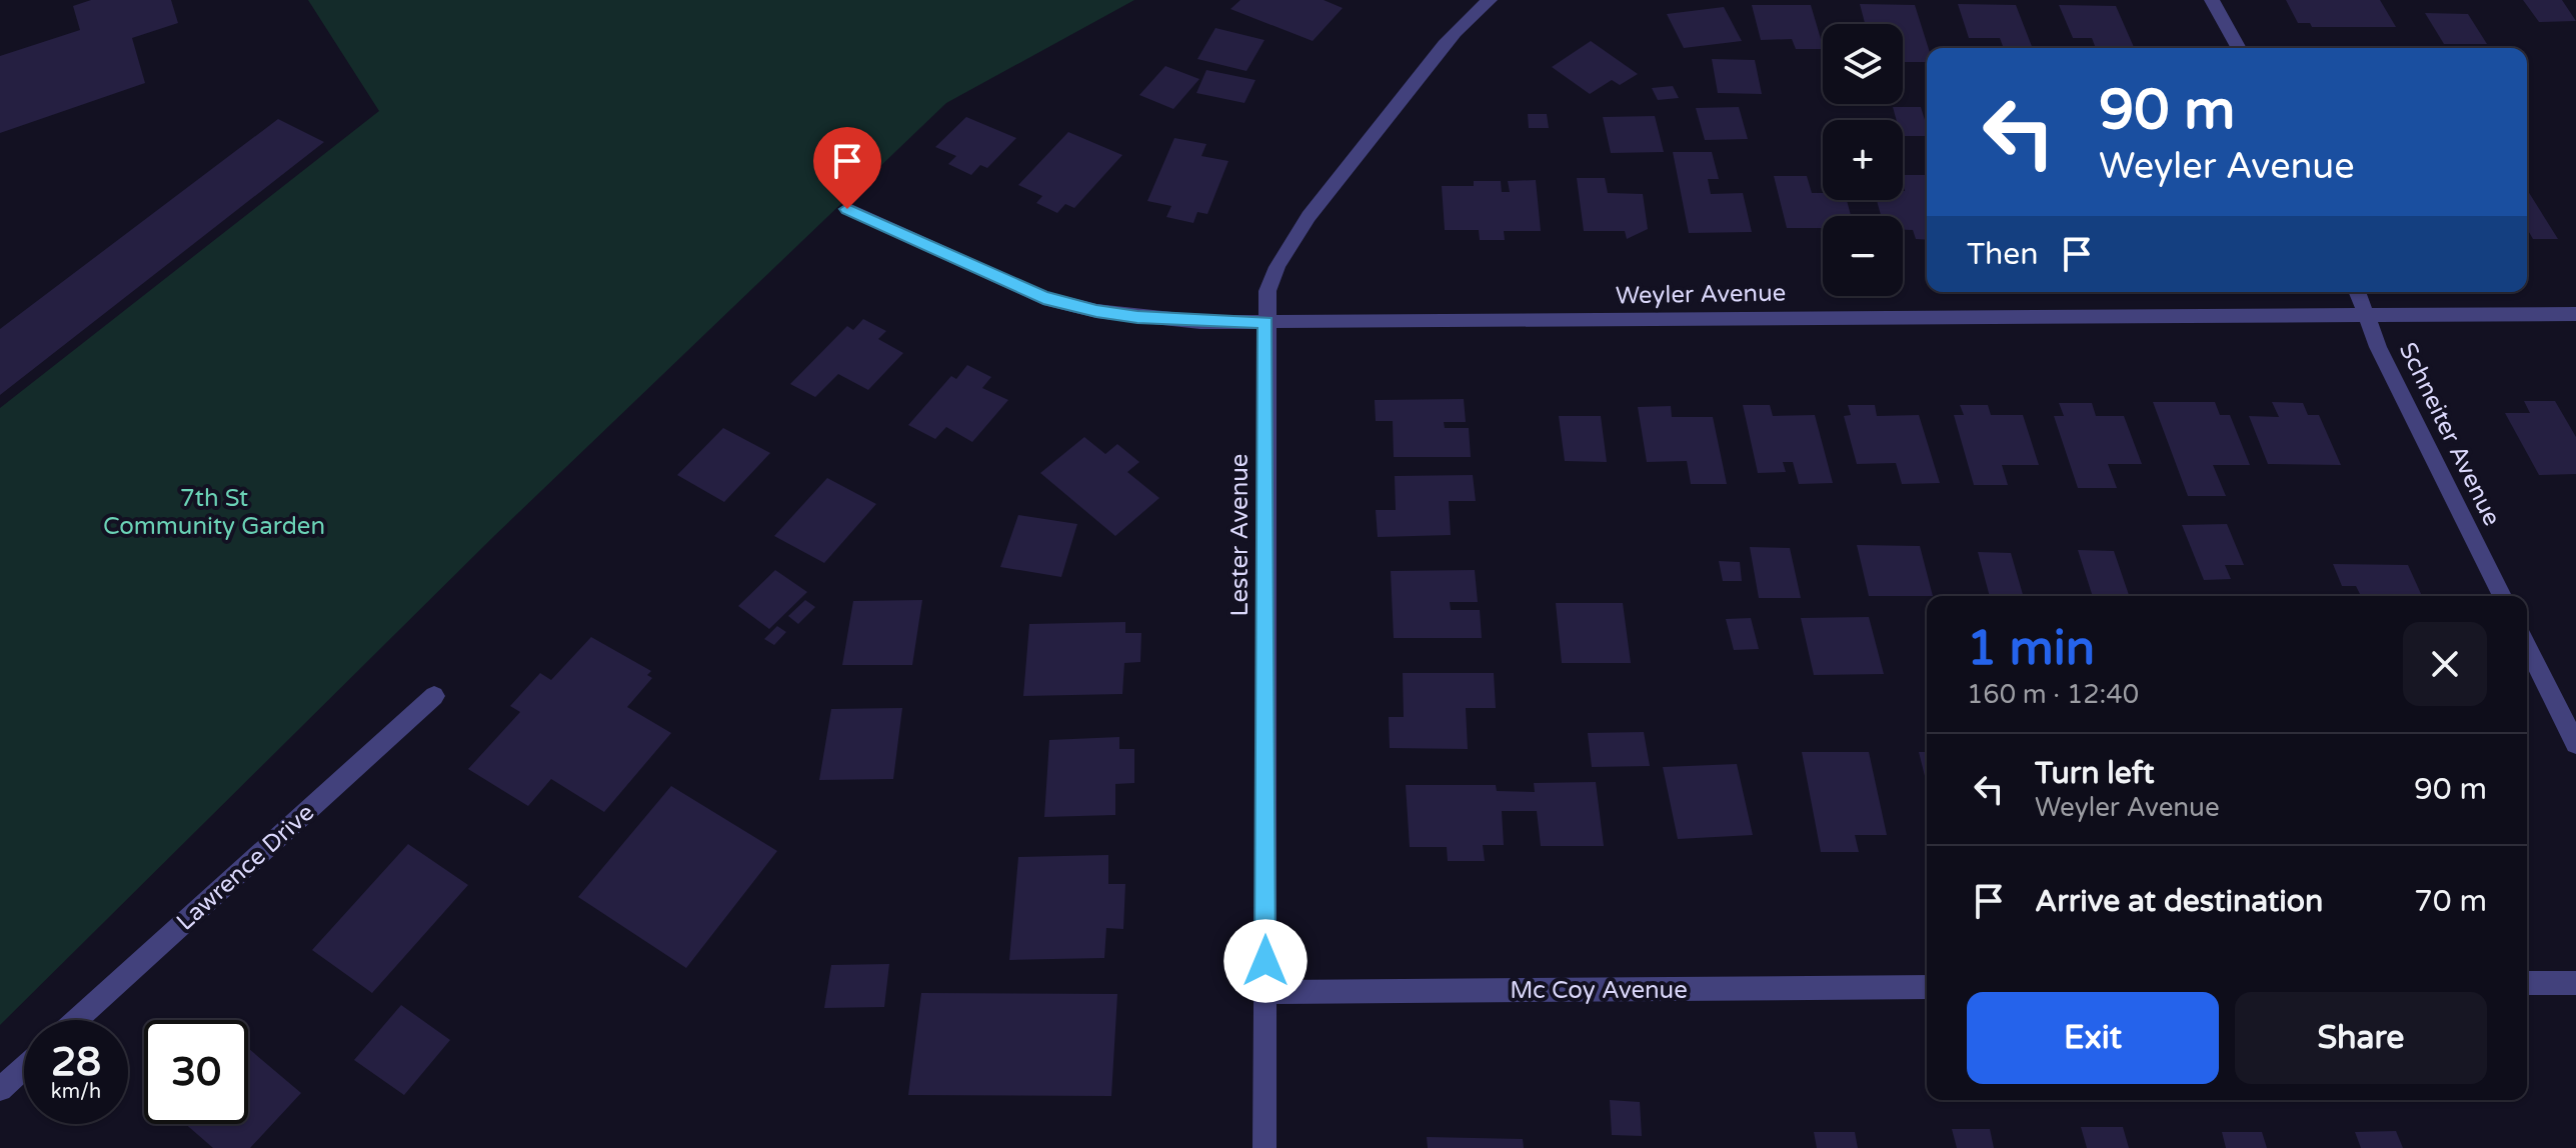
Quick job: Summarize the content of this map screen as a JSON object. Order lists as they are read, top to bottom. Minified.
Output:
{"streets":{"street":["Weyler Avenue","Schneiter Avenue","Lester Avenue","Lawrence Drive","Mc Coy Avenue"]},"crossings":[["Weyler Avenue","Schneiter Avenue"],["Weyler Avenue","Lester Avenue"],["Lester Avenue","Mc Coy Avenue"]],"parks":["7th St Community Garden"],"page":{"map_buttons":["+","−"],"turn":["90 m","Weyler Avenue"],"then":"Then","heading":["1 min","160 m · 12:40"],"list":[{"name":"Turn left","note":"Weyler Avenue","value":"90 m"},{"name":"Arrive at destination","value":"70 m"}],"buttons":["Exit","Share"],"speed":"28 km/h","limit":"30"}}
